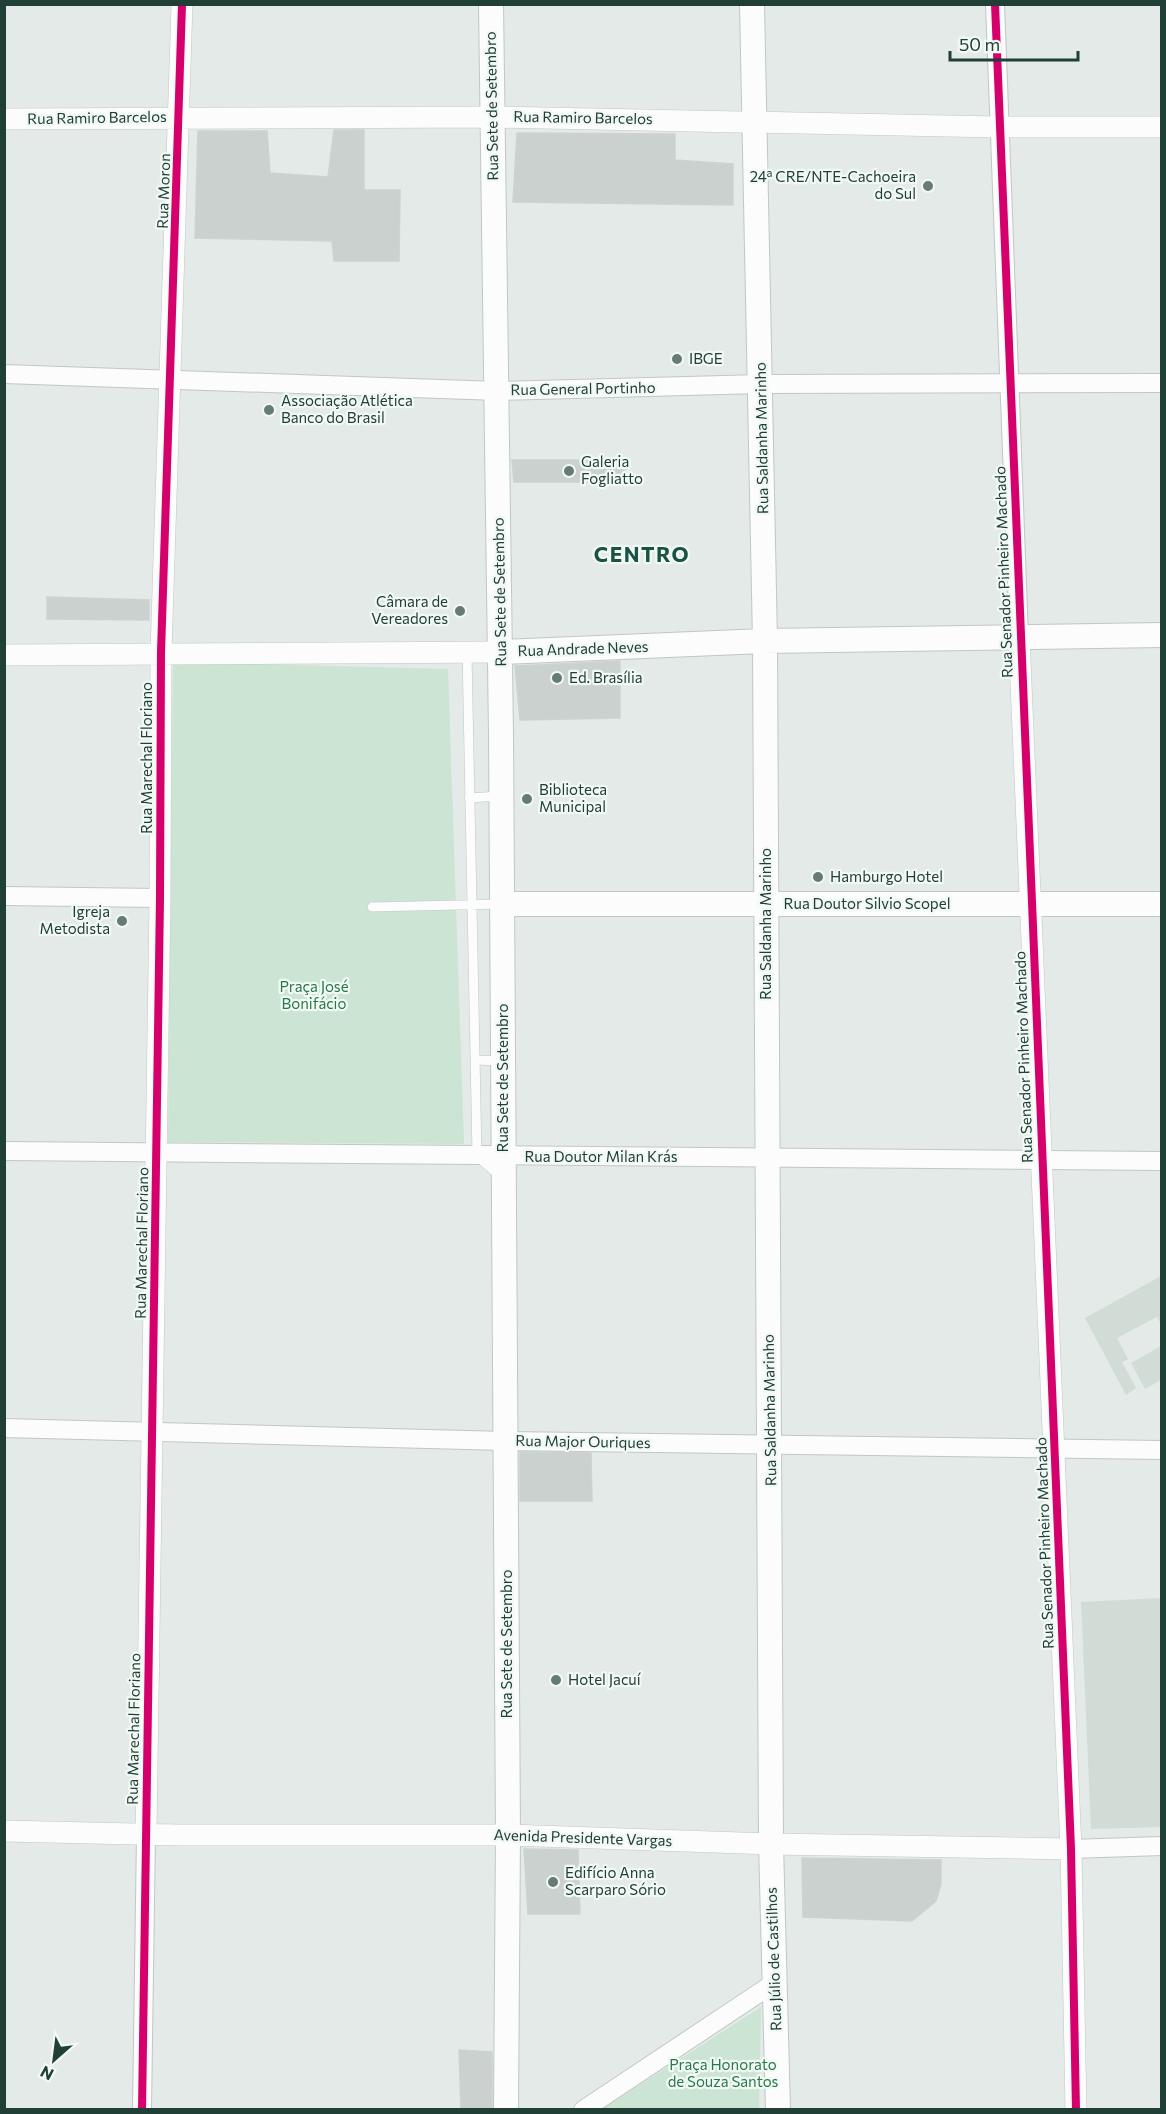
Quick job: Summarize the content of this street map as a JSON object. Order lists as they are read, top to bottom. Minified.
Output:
{"streets":{"main road":["Rua Sete de Setembro","Rua Saldanha Marinho","Rua Andrade Neves","Rua Doutor Silvio Scopel","Rua Júlio de Castilhos"],"street":["Rua Ramiro Barcelos","Rua Moron","Rua General Portinho","Rua Senador Pinheiro Machado","Rua Marechal Floriano","Rua Doutor Milan Krás","Rua Major Ouriques","Avenida Presidente Vargas"]},"crossings":[["Rua Sete de Setembro","Rua Ramiro Barcelos"],["Rua Sete de Setembro","Rua General Portinho"],["Rua Sete de Setembro","Rua Andrade Neves"],["Rua Sete de Setembro","Rua Doutor Silvio Scopel"],["Rua Sete de Setembro","Rua Doutor Milan Krás"],["Rua Sete de Setembro","Rua Major Ouriques"],["Rua Sete de Setembro","Avenida Presidente Vargas"],["Rua Ramiro Barcelos","Rua Moron"],["Rua Ramiro Barcelos","Rua Saldanha Marinho"],["Rua Ramiro Barcelos","Rua Senador Pinheiro Machado"],["Rua Moron","Rua General Portinho"],["Rua Moron","Rua Marechal Floriano"],["Rua General Portinho","Rua Saldanha Marinho"],["Rua General Portinho","Rua Senador Pinheiro Machado"],["Rua General Portinho","Rua Marechal Floriano"],["Rua Saldanha Marinho","Rua Andrade Neves"],["Rua Saldanha Marinho","Rua Doutor Silvio Scopel"],["Rua Saldanha Marinho","Rua Doutor Milan Krás"],["Rua Saldanha Marinho","Rua Major Ouriques"],["Rua Saldanha Marinho","Avenida Presidente Vargas"],["Rua Saldanha Marinho","Rua Júlio de Castilhos"],["Rua Senador Pinheiro Machado","Rua Andrade Neves"],["Rua Senador Pinheiro Machado","Rua Doutor Silvio Scopel"],["Rua Senador Pinheiro Machado","Rua Doutor Milan Krás"],["Rua Senador Pinheiro Machado","Rua Major Ouriques"],["Rua Senador Pinheiro Machado","Avenida Presidente Vargas"],["Rua Andrade Neves","Rua Marechal Floriano"],["Rua Marechal Floriano","Rua Doutor Milan Krás"],["Rua Marechal Floriano","Rua Major Ouriques"],["Rua Marechal Floriano","Avenida Presidente Vargas"],["Avenida Presidente Vargas","Rua Júlio de Castilhos"]],"districts":["CENTRO"],"parks":["Praça José Bonifácio","Praça Honorato de Souza Santos"],"places":["24ª CRE/NTE-Cachoeira do Sul","IBGE","Associação Atlética Banco do Brasil","Galeria Fogliatto","Câmara de Vereadores","Ed. Brasília","Biblioteca Municipal","Hamburgo Hotel","Igreja Metodista","Hotel Jacuí","Edifício Anna Scarparo Sório"],"scale_bar":"50 m","north":"bottom left"}
